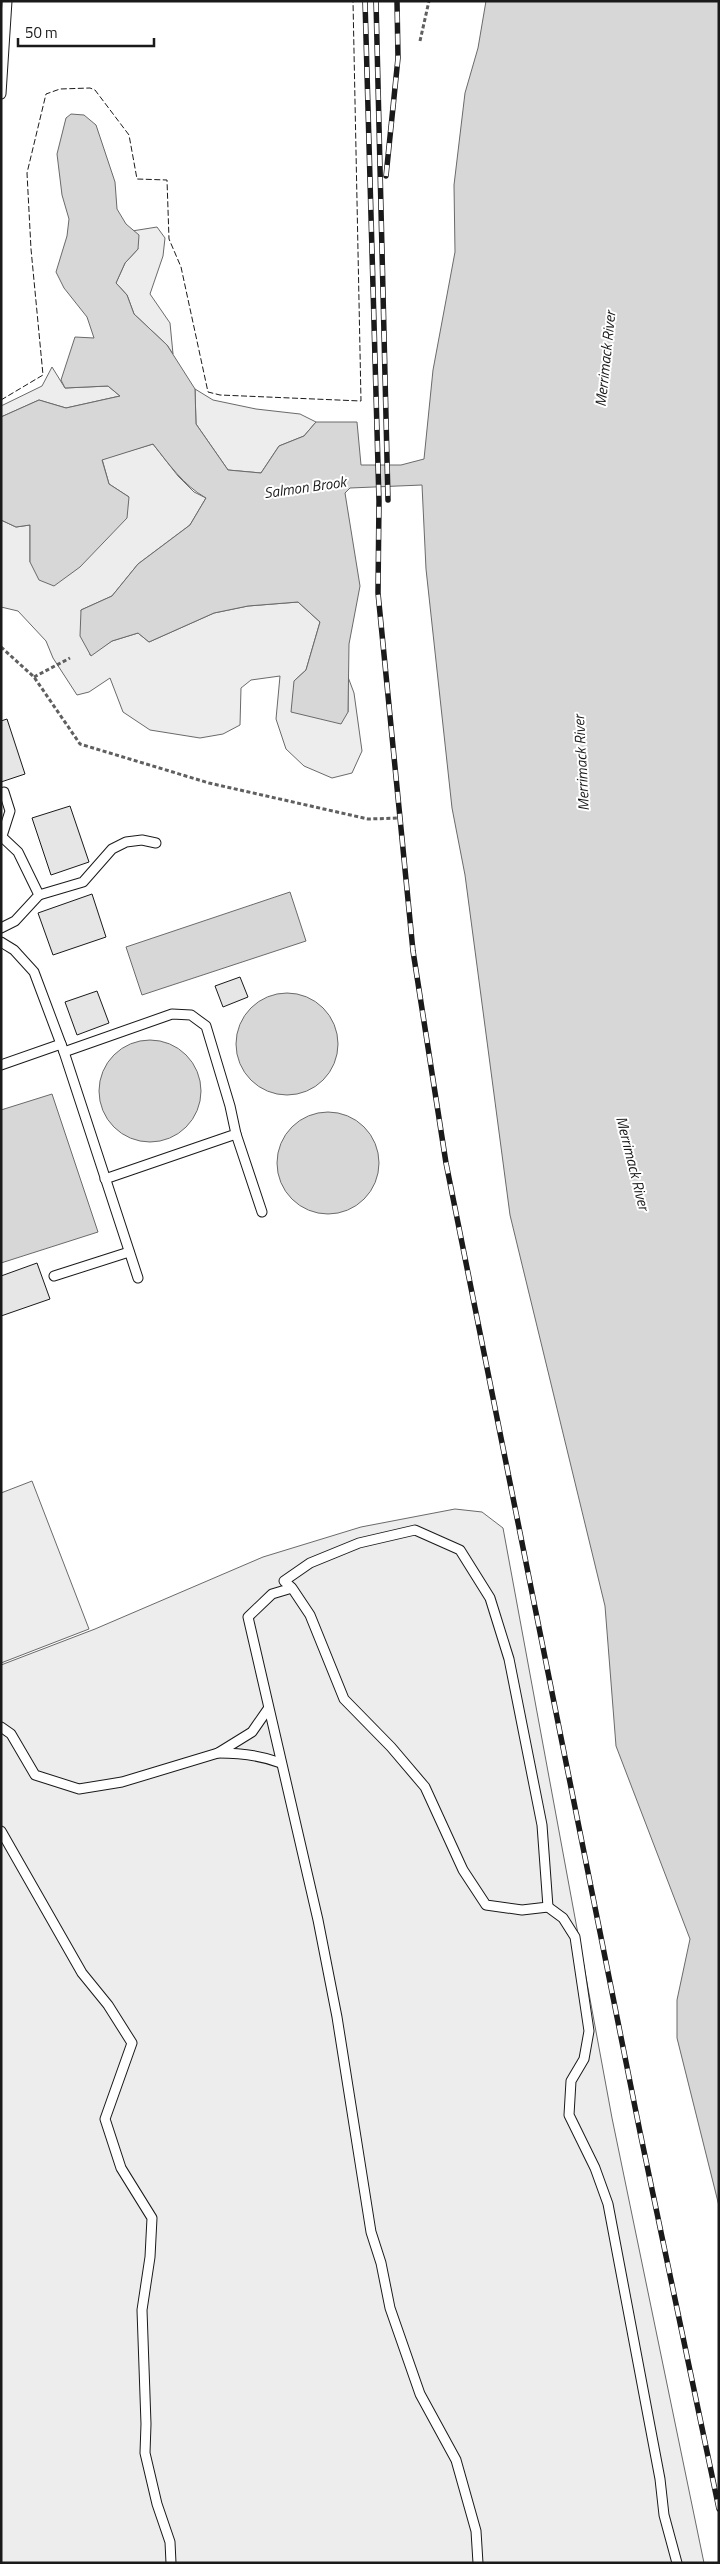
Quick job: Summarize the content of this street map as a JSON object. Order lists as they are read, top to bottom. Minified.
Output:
{"water":["Merrimack River","Salmon Brook"],"scale_bar":"50 m"}
